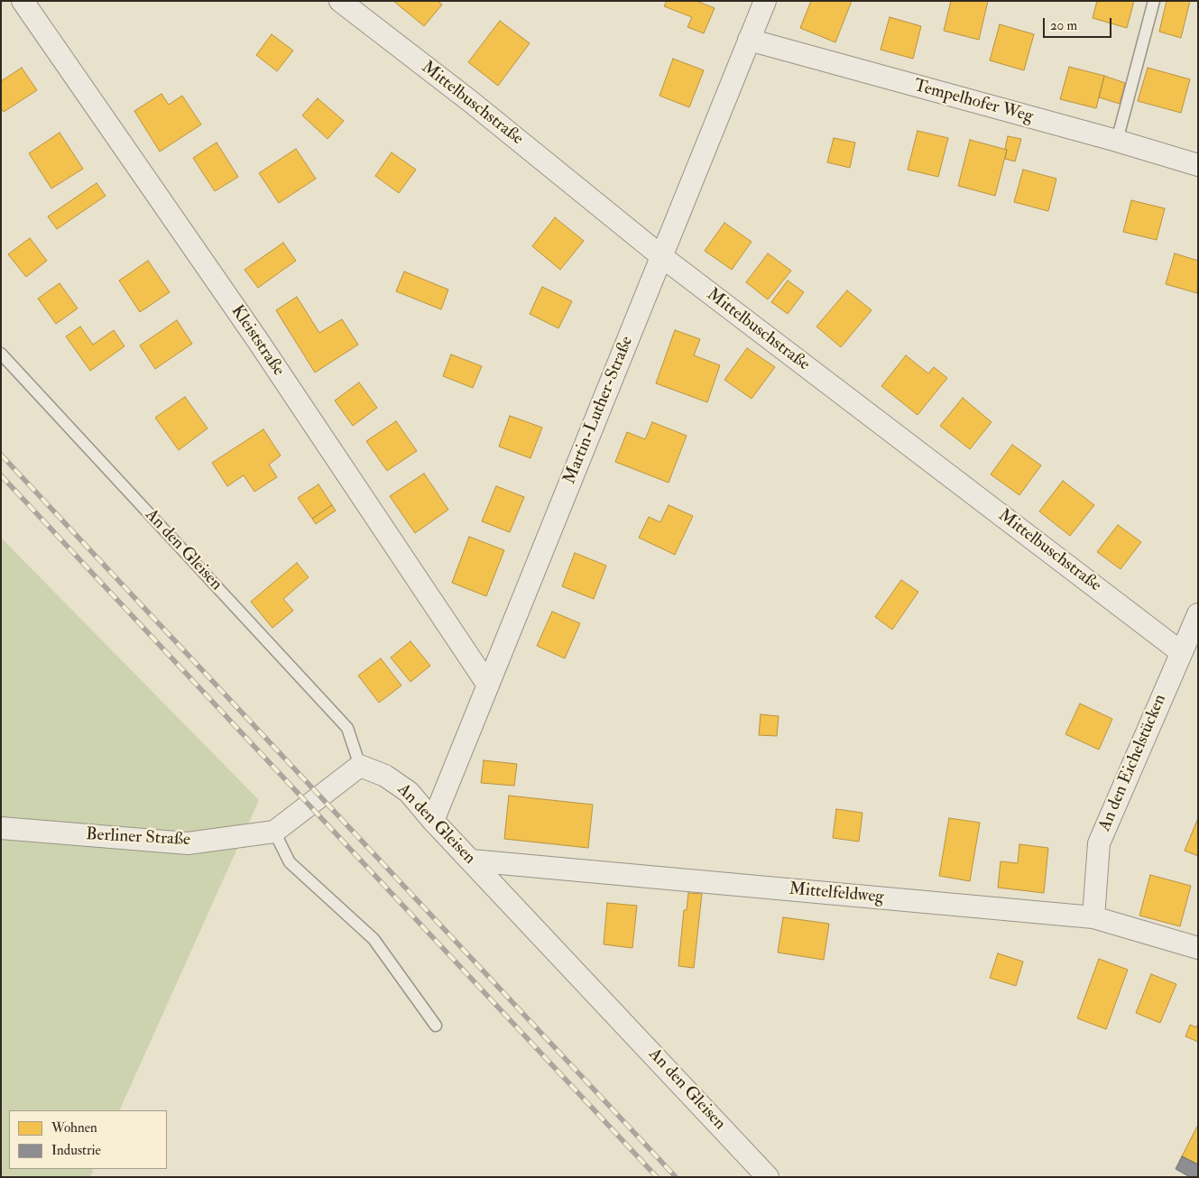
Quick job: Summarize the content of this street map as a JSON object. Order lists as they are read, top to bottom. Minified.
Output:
{"streets":{"street":["Tempelhofer Weg","Mittelbuschstraße","Kleiststraße","Martin-Luther-Straße","An den Gleisen","An den Eichelstücken","Berliner Straße","Mittelfeldweg"]},"crossings":[["Tempelhofer Weg","Martin-Luther-Straße"],["Mittelbuschstraße","Martin-Luther-Straße"],["Mittelbuschstraße","An den Eichelstücken"],["Kleiststraße","Martin-Luther-Straße"],["Martin-Luther-Straße","An den Gleisen"],["An den Gleisen","Berliner Straße"],["An den Gleisen","Mittelfeldweg"],["An den Eichelstücken","Mittelfeldweg"]],"legend":["Wohnen","Industrie"],"scale_bar":"20 m"}
